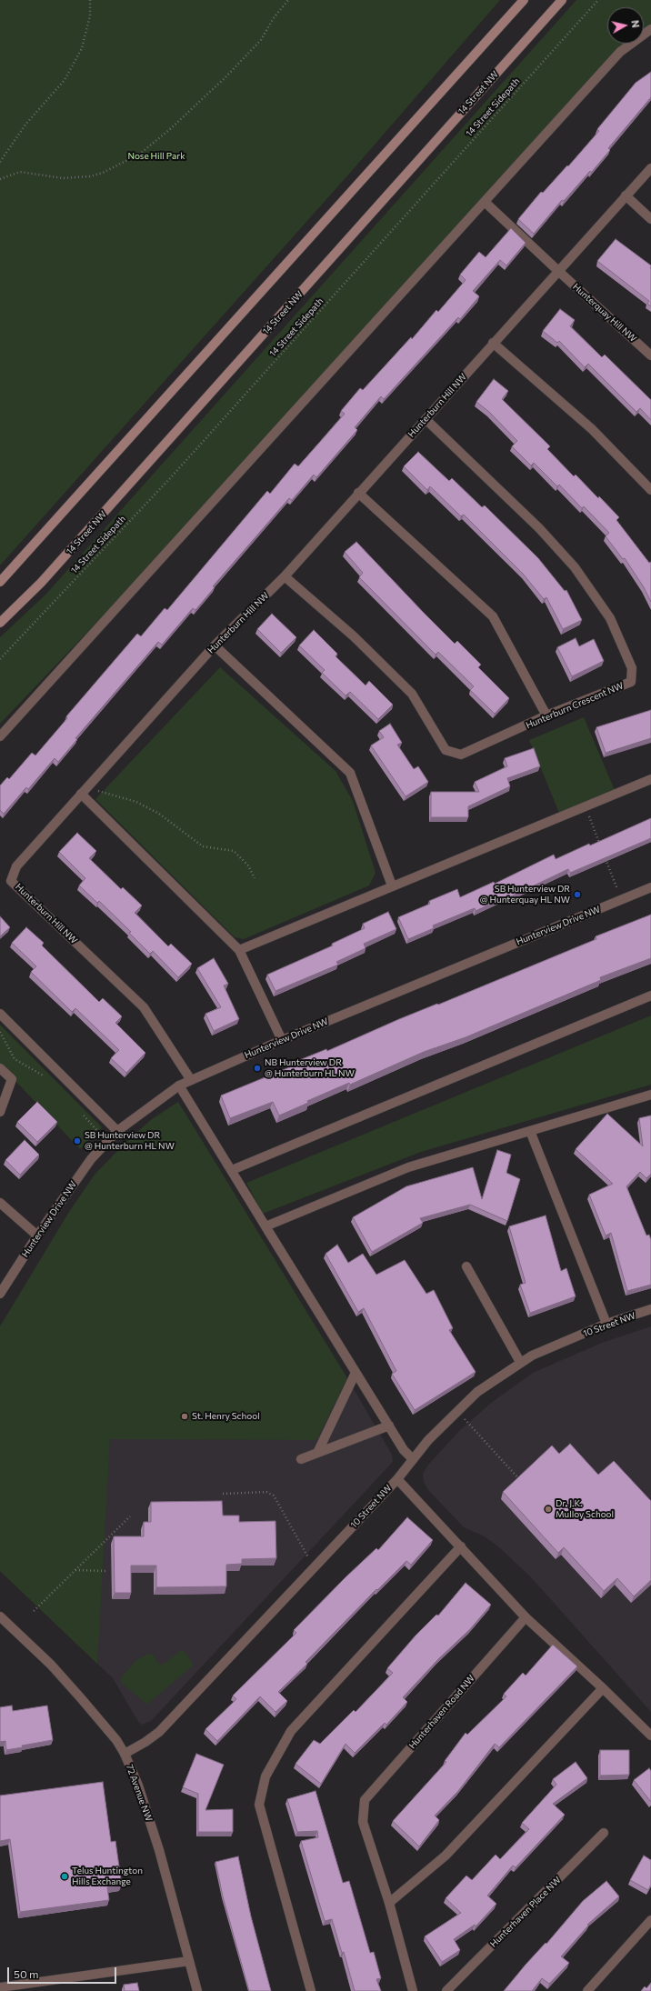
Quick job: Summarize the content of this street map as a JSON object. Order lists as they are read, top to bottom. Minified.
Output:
{"streets":{"main road":["14 Street NW"],"street":["Hunterquay Hill NW","Hunterburn Hill NW","Hunterburn Crescent NW","Hunterview Drive NW","10 Street NW","Hunterhaven Road NW","72 Avenue NW","Hunterhaven Place NW"],"path":["14 Street Sidepath"]},"crossings":[["Hunterquay Hill NW","Hunterburn Hill NW"],["Hunterburn Hill NW","Hunterburn Crescent NW"],["Hunterburn Hill NW","Hunterview Drive NW"],["10 Street NW","72 Avenue NW"]],"parks":["Nose Hill Park"],"places":["SB Hunterview DR @ Hunterquay HL NW","NB Hunterview DR @ Hunterburn HL NW","SB Hunterview DR @ Hunterburn HL NW","St. Henry School","Dr. J.K. Mulloy School","Telus Huntington Hills Exchange"],"scale_bar":"50 m","north":"right"}
